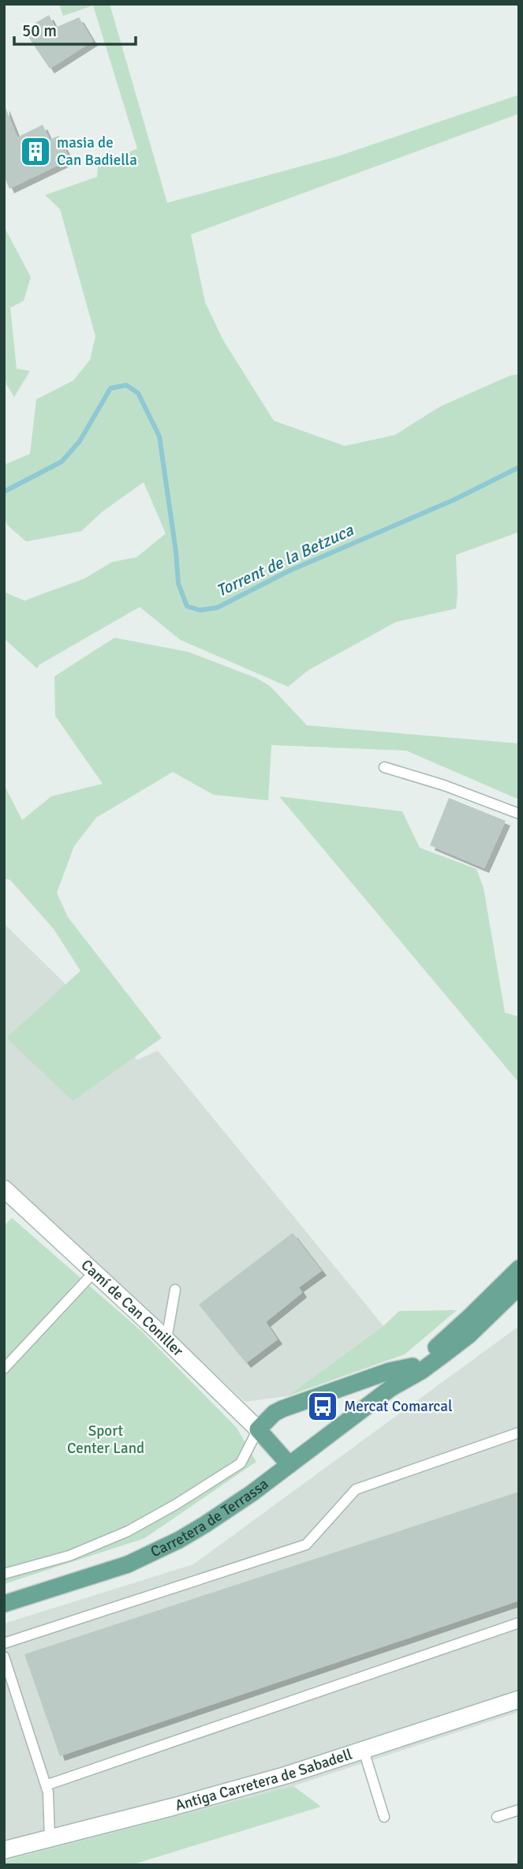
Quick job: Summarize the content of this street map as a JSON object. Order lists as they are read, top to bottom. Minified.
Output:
{"streets":{"main road":["Carretera de Terrassa"],"street":["Camí de Can Coniller","Antiga Carretera de Sabadell"]},"water":["Torrent de la Betzuca"],"parks":["Sport Center Land"],"places":{"building":["masia de Can Badiella"],"bus stop":["Mercat Comarcal"]},"scale_bar":"50 m"}
